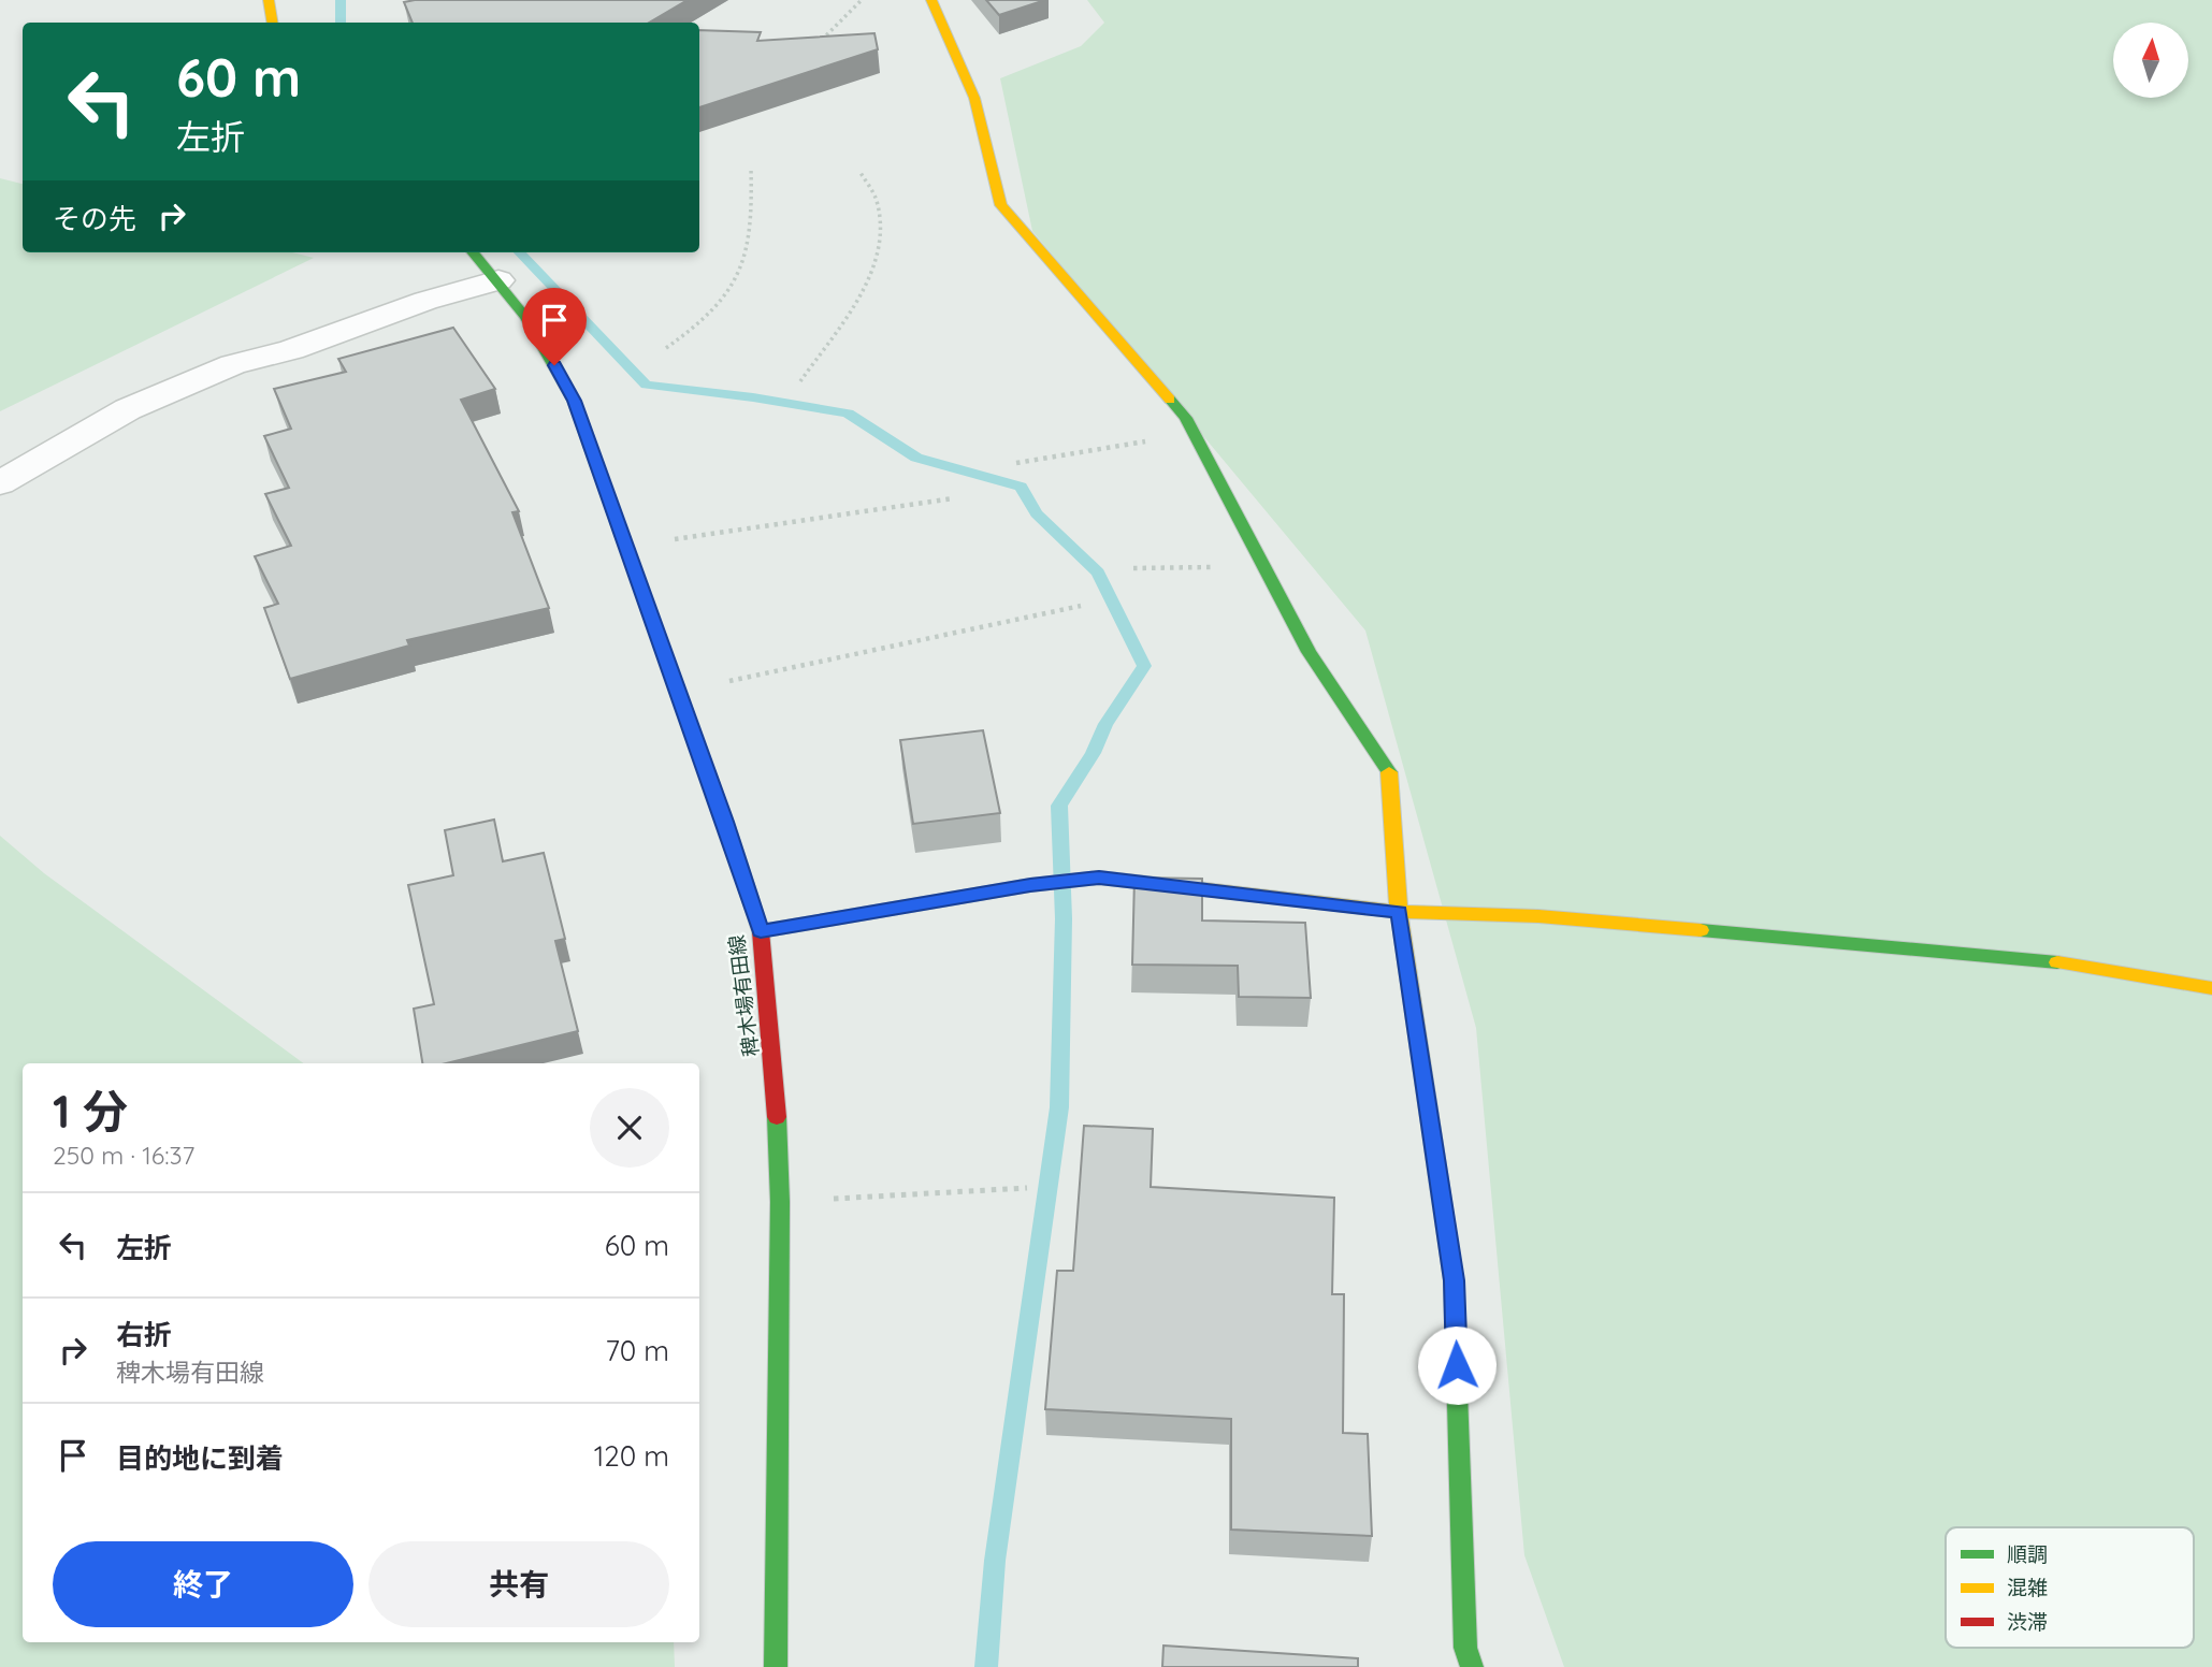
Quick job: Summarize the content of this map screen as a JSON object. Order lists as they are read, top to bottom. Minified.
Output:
{"streets":{"street":["稗木場有田線"]},"legend":["順調","混雑","渋滞"],"north":"top","page":{"turn":["60 m","左折"],"then":"その先","heading":["1 分","250 m · 16:37"],"list":[{"name":"左折","value":"60 m"},{"name":"右折","note":"稗木場有田線","value":"70 m"},{"name":"目的地に到着","value":"120 m"}],"buttons":["終了","共有"]}}
